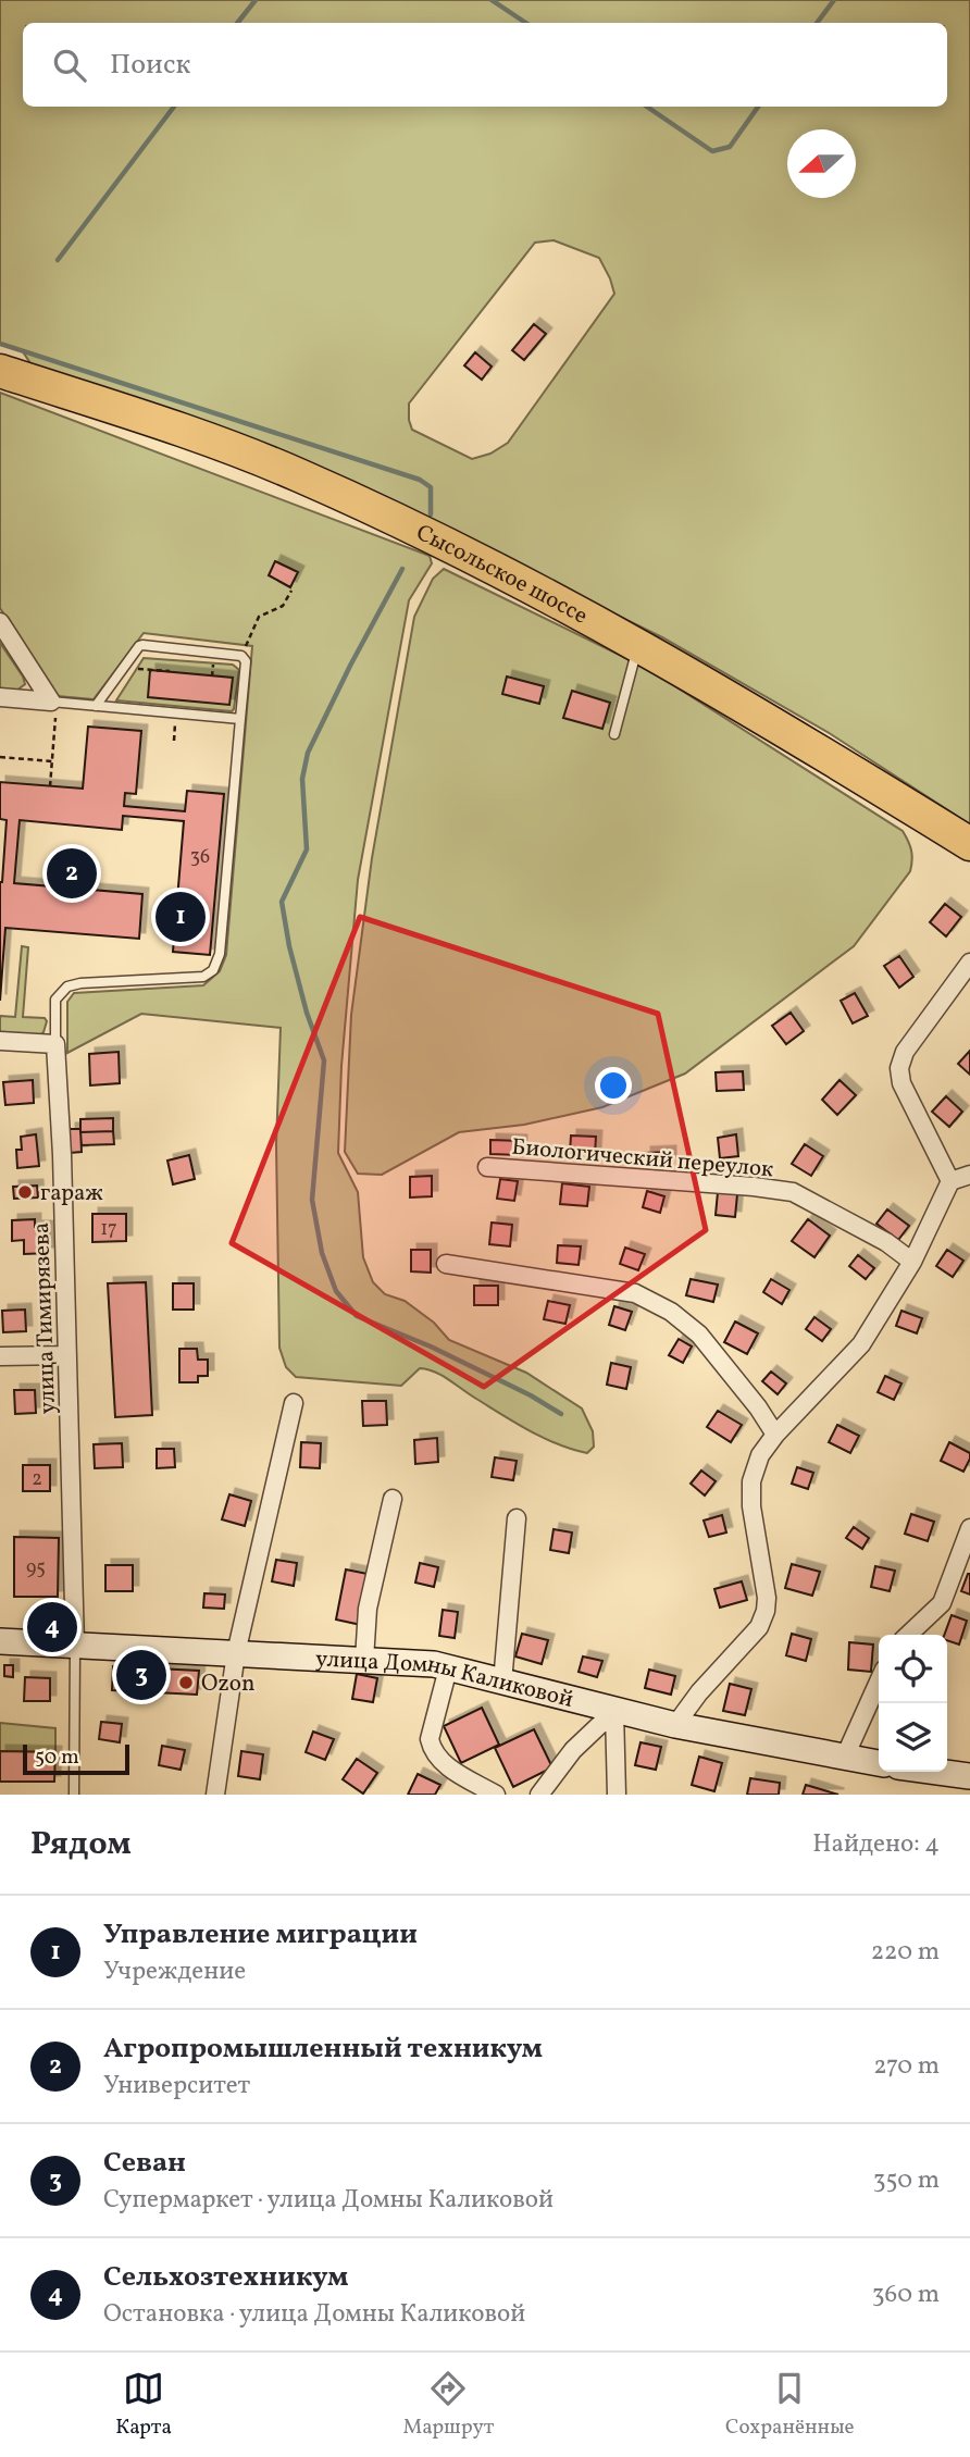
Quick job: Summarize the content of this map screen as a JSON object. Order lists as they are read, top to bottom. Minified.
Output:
{"streets":{"highway":["Сысольское шоссе"],"main road":["улица Домны Каликовой"],"street":["Биологический переулок","улица Тимирязева"]},"crossings":[["улица Тимирязева","улица Домны Каликовой"]],"places":["гараж","Ozon"],"house_numbers":["36","17","2","95"],"scale_bar":"50 m","north":"left","page":{"search":"Поиск","pins":["2","1","4","3"],"scale":"50 m","heading":["Рядом","Найдено: 4"],"list":[{"mark":"1","name":"Управление миграции","note":"Учреждение","value":"220 m"},{"mark":"2","name":"Агропромышленный техникум","note":"Университет","value":"270 m"},{"mark":"3","name":"Севан","note":"Супермаркет · улица Домны Каликовой","value":"350 m"},{"mark":"4","name":"Сельхозтехникум","note":"Остановка · улица Домны Каликовой","value":"360 m"}],"nav":["Карта","Маршрут","Сохранённые"]}}
